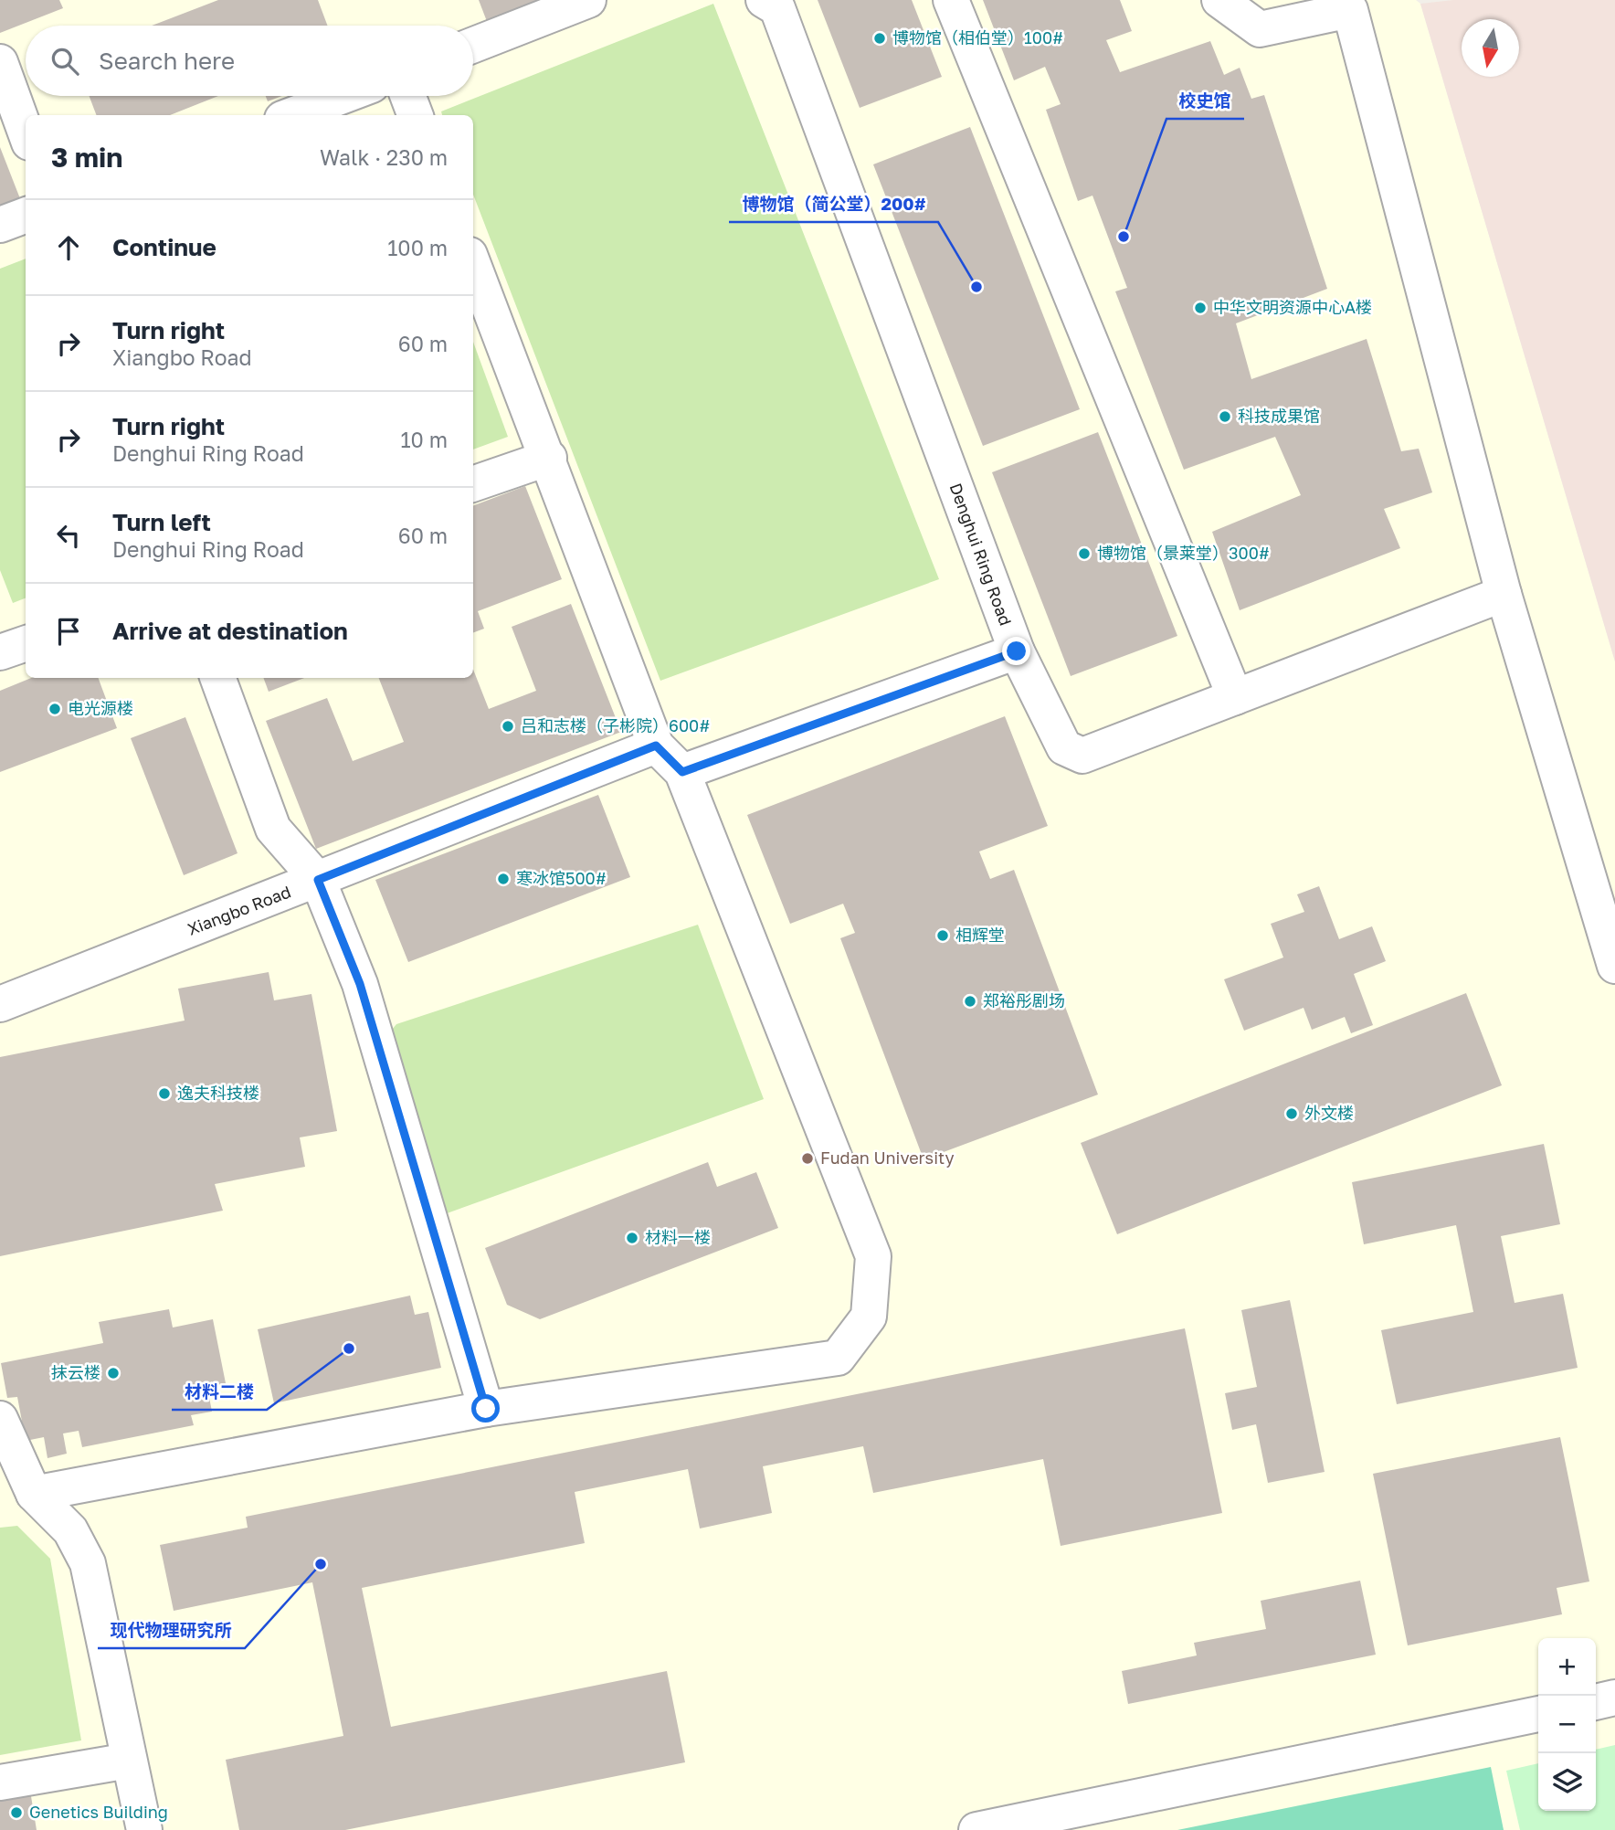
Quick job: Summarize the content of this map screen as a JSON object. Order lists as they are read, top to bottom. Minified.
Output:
{"streets":{"lane":["Denghui Ring Road","Xiangbo Road"]},"places":["博物馆（相伯堂）100#","校史馆","博物馆（简公堂）200#","中华文明资源中心A楼","科技成果馆","博物馆（景莱堂）300#","电光源楼","吕和志楼（子彬院）600#","寒冰馆500#","相辉堂","郑裕彤剧场‌","逸夫科技楼","外文楼","Fudan University","材料一楼","材料二楼","抹云楼","现代物理研究所","Genetics Building"],"north":"bottom","page":{"search":"Search here","heading":["3 min","Walk · 230 m"],"list":[["Continue","100 m"],["Turn right","Xiangbo Road","60 m"],["Turn right","Denghui Ring Road","10 m"],["Turn left","Denghui Ring Road","60 m"],"Arrive at destination"],"map_buttons":["+","−"]}}
